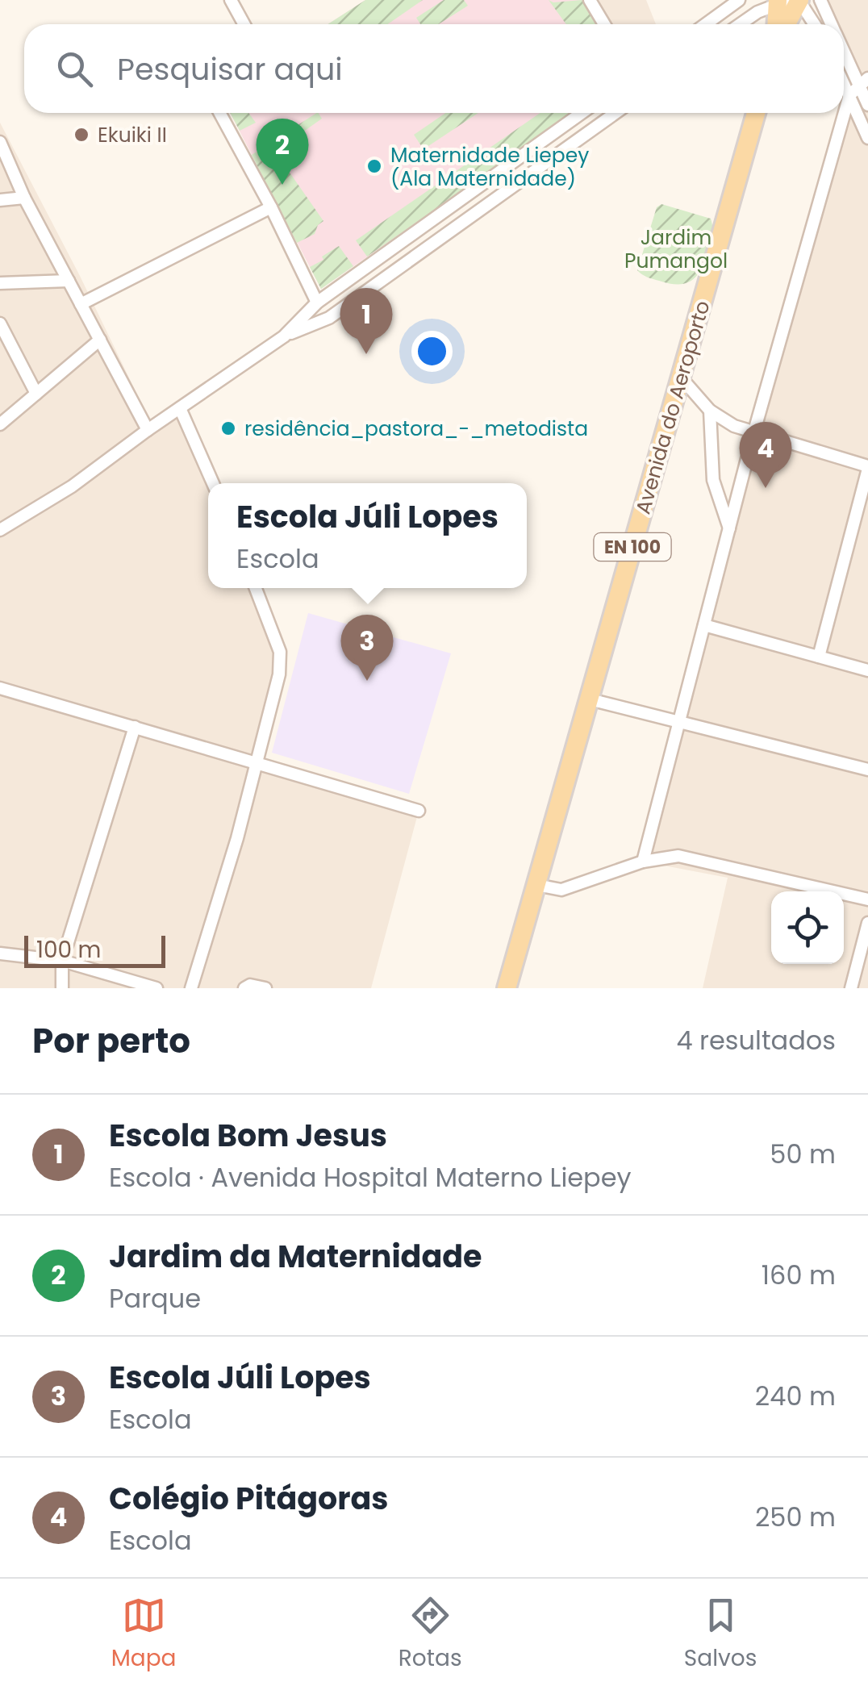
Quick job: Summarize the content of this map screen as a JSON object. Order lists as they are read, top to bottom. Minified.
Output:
{"streets":{"main road":["Avenida do Aeroporto","EN 100"]},"parks":["Jardim Pumangol"],"places":["Ekuiki II","Maternidade Liepey (Ala Maternidade)","residência_pastora_-_metodista"],"scale_bar":"100 m","page":{"search":"Pesquisar aqui","pins":["2","1","4","3"],"popup":["Escola Júli Lopes","Escola"],"scale":"100 m","heading":["Por perto","4 resultados"],"list":[{"mark":"1","name":"Escola Bom Jesus","note":"Escola · Avenida Hospital Materno Liepey","value":"50 m"},{"mark":"2","name":"Jardim da Maternidade","note":"Parque","value":"160 m"},{"mark":"3","name":"Escola Júli Lopes","note":"Escola","value":"240 m"},{"mark":"4","name":"Colégio Pitágoras","note":"Escola","value":"250 m"}],"nav":["Mapa","Rotas","Salvos"]}}
